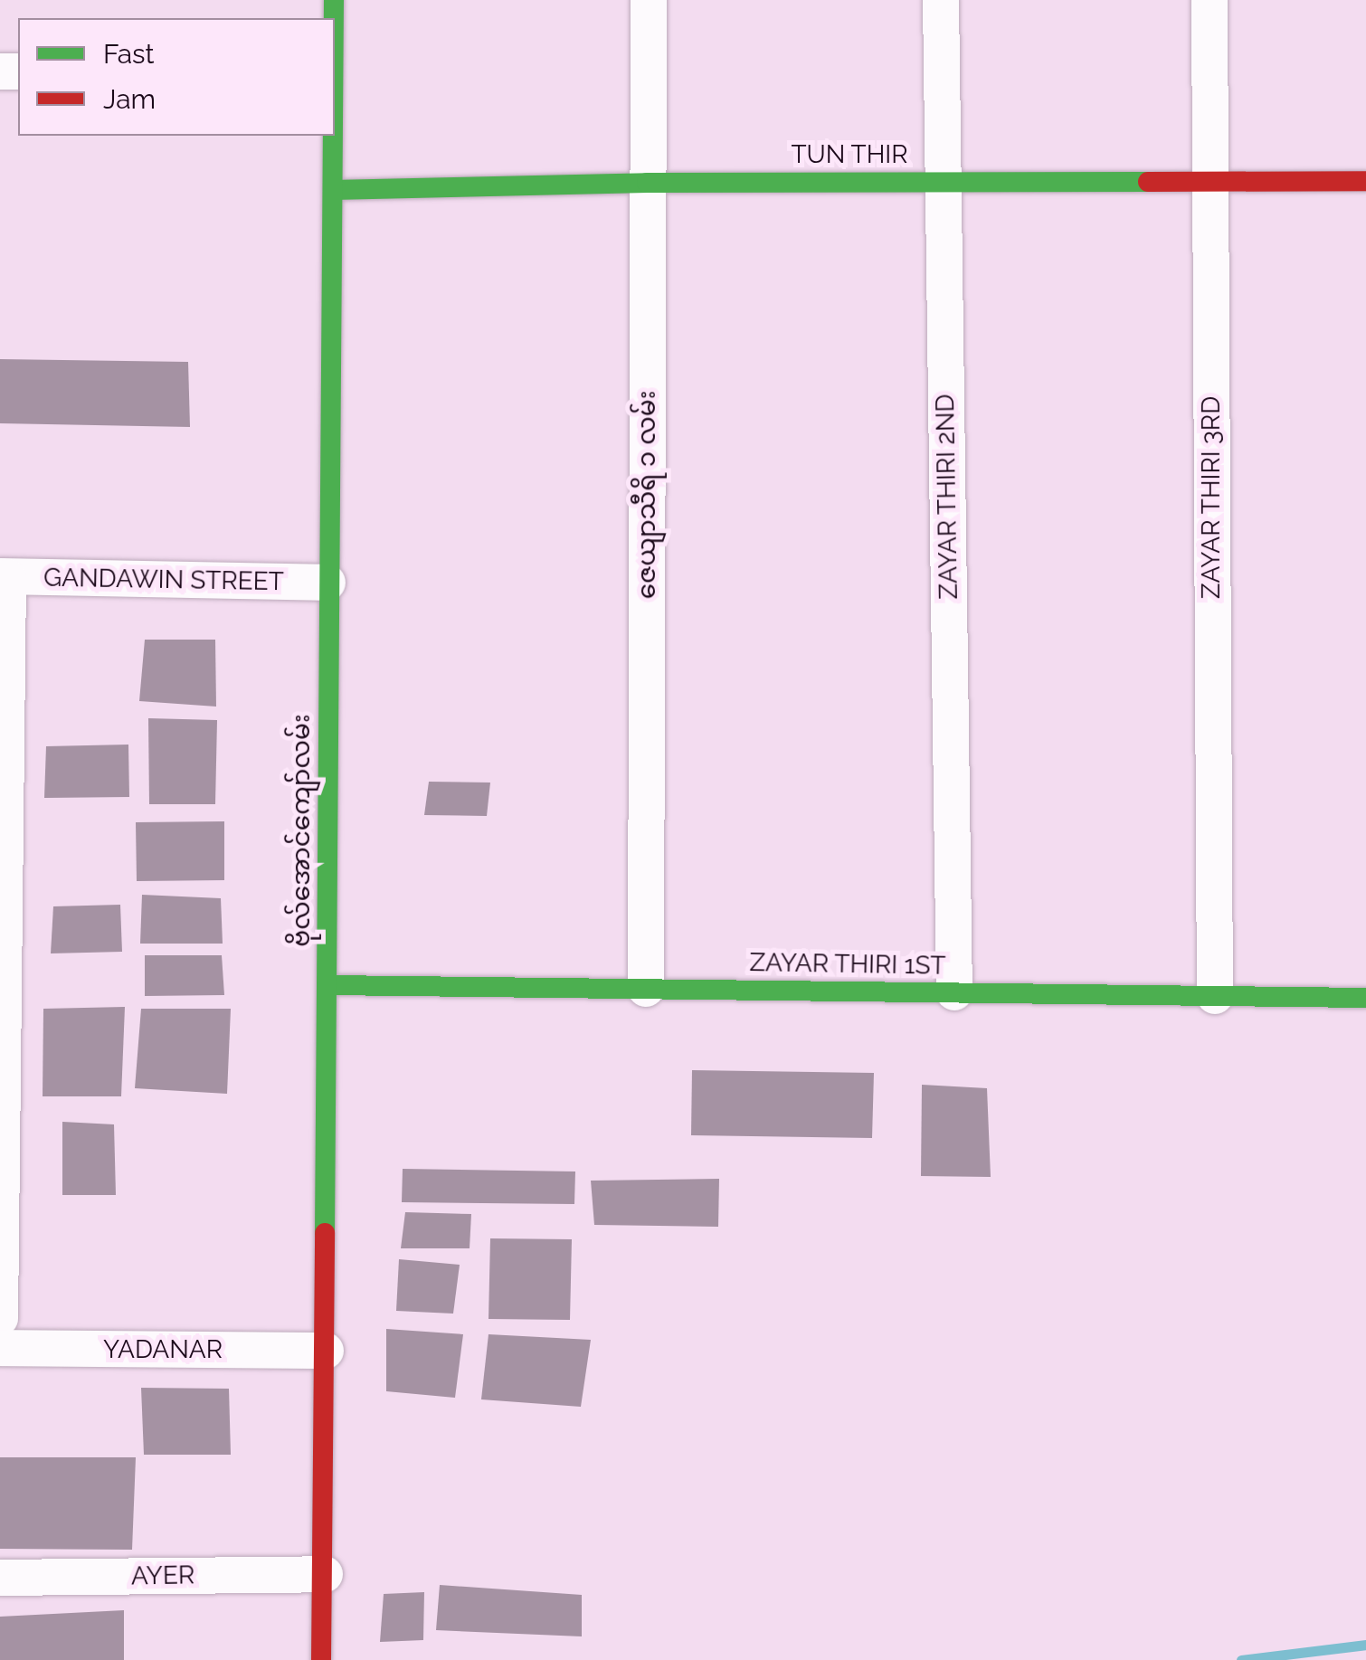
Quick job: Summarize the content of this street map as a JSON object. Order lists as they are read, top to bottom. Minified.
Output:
{"streets":{"street":["TUN THIR","ဇေယျာသီရိ ၁ လမ်း","ZAYAR THIRI 2ND","ZAYAR THIRI 3RD","GANDAWIN STREET","ဗိုလ်အောင်ကျော်လမ်း","ZAYAR THIRI 1ST","YADANAR","AYER"]},"crossings":[["TUN THIR","ဇေယျာသီရိ ၁ လမ်း"],["TUN THIR","ZAYAR THIRI 2ND"],["TUN THIR","ZAYAR THIRI 3RD"],["TUN THIR","ဗိုလ်အောင်ကျော်လမ်း"],["ဇေယျာသီရိ ၁ လမ်း","ZAYAR THIRI 1ST"],["ZAYAR THIRI 2ND","ZAYAR THIRI 1ST"],["ZAYAR THIRI 3RD","ZAYAR THIRI 1ST"],["GANDAWIN STREET","ဗိုလ်အောင်ကျော်လမ်း"],["ဗိုလ်အောင်ကျော်လမ်း","ZAYAR THIRI 1ST"],["ဗိုလ်အောင်ကျော်လမ်း","YADANAR"],["ဗိုလ်အောင်ကျော်လမ်း","AYER"]],"legend":["Fast","Jam"]}
